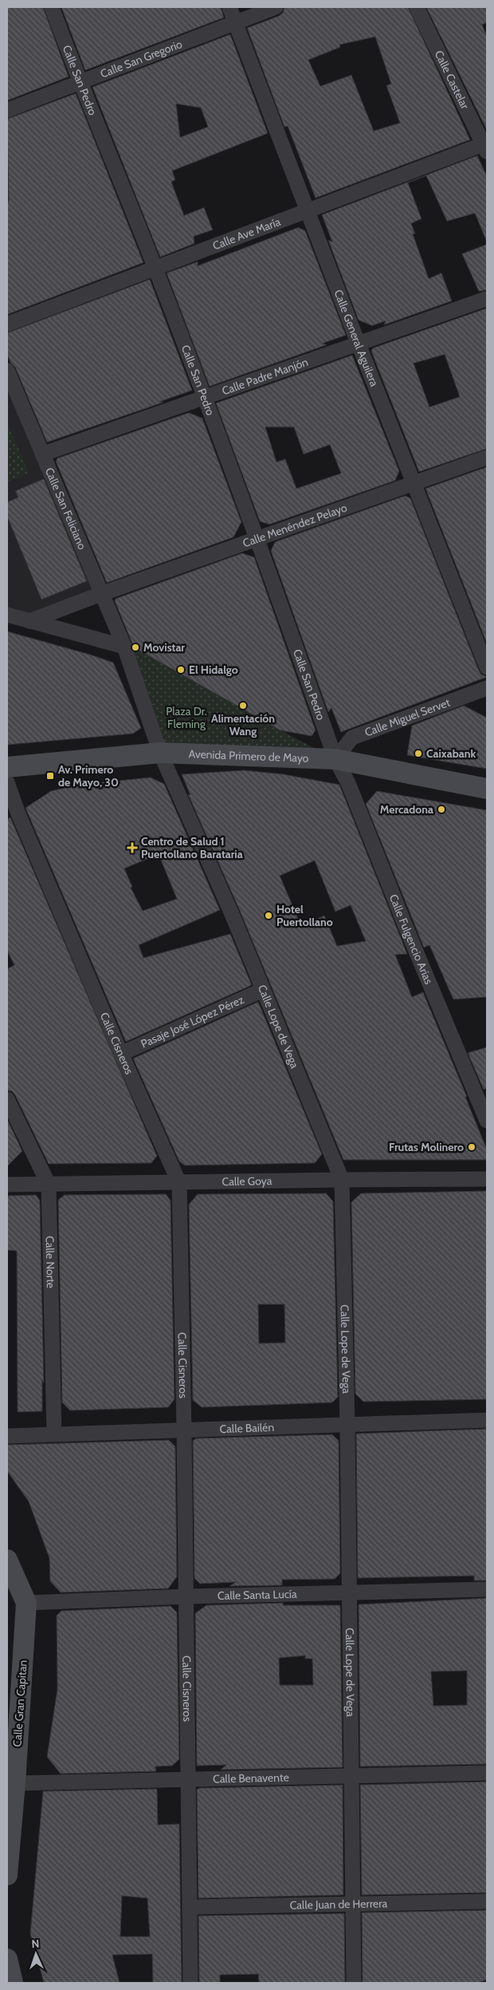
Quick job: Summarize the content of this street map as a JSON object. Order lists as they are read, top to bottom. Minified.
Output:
{"streets":{"street":["Calle San Gregorio","Calle Castelar","Calle San Pedro","Calle Ave María","Calle General Aguilera","Calle Padre Manjón","Calle San Feliciano","Calle Menéndez Pelayo","Calle Miguel Servet","Avenida Primero de Mayo","Calle Fulgencio Arias","Pasaje José López Pérez","Calle Lope de Vega","Calle Cisneros","Calle Goya","Calle Norte","Calle Bailén","Calle Santa Lucía","Calle Gran Capitan","Calle Benavente","Calle Juan de Herrera"]},"crossings":[["Calle San Gregorio","Calle San Pedro"],["Calle San Gregorio","Calle General Aguilera"],["Calle Castelar","Calle Ave María"],["Calle San Pedro","Calle Ave María"],["Calle San Pedro","Calle Padre Manjón"],["Calle San Pedro","Calle Menéndez Pelayo"],["Calle San Pedro","Calle Miguel Servet"],["Calle San Pedro","Avenida Primero de Mayo"],["Calle San Pedro","Calle Fulgencio Arias"],["Calle Ave María","Calle General Aguilera"],["Calle General Aguilera","Calle Padre Manjón"],["Calle General Aguilera","Calle Menéndez Pelayo"],["Calle Padre Manjón","Calle San Feliciano"],["Calle San Feliciano","Calle Menéndez Pelayo"],["Calle Miguel Servet","Avenida Primero de Mayo"],["Calle Miguel Servet","Calle Fulgencio Arias"],["Avenida Primero de Mayo","Calle Fulgencio Arias"],["Avenida Primero de Mayo","Calle Lope de Vega"],["Pasaje José López Pérez","Calle Lope de Vega"],["Pasaje José López Pérez","Calle Cisneros"],["Calle Lope de Vega","Calle Goya"],["Calle Lope de Vega","Calle Bailén"],["Calle Lope de Vega","Calle Santa Lucía"],["Calle Lope de Vega","Calle Benavente"],["Calle Lope de Vega","Calle Juan de Herrera"],["Calle Cisneros","Calle Goya"],["Calle Cisneros","Calle Bailén"],["Calle Cisneros","Calle Santa Lucía"],["Calle Cisneros","Calle Benavente"],["Calle Cisneros","Calle Juan de Herrera"],["Calle Goya","Calle Norte"],["Calle Norte","Calle Bailén"],["Calle Santa Lucía","Calle Gran Capitan"],["Calle Gran Capitan","Calle Benavente"]],"parks":["Plaza Dr. Fleming"],"places":{"other":["Movistar","El Hidalgo","Alimentación Wang","Caixabank","Mercadona","Hotel Puertollano","Frutas Molinero"],"transit":["Av. Primero de Mayo, 30"],"health":["Centro de Salud 1 Puertollano Barataria"]},"north":"top"}
